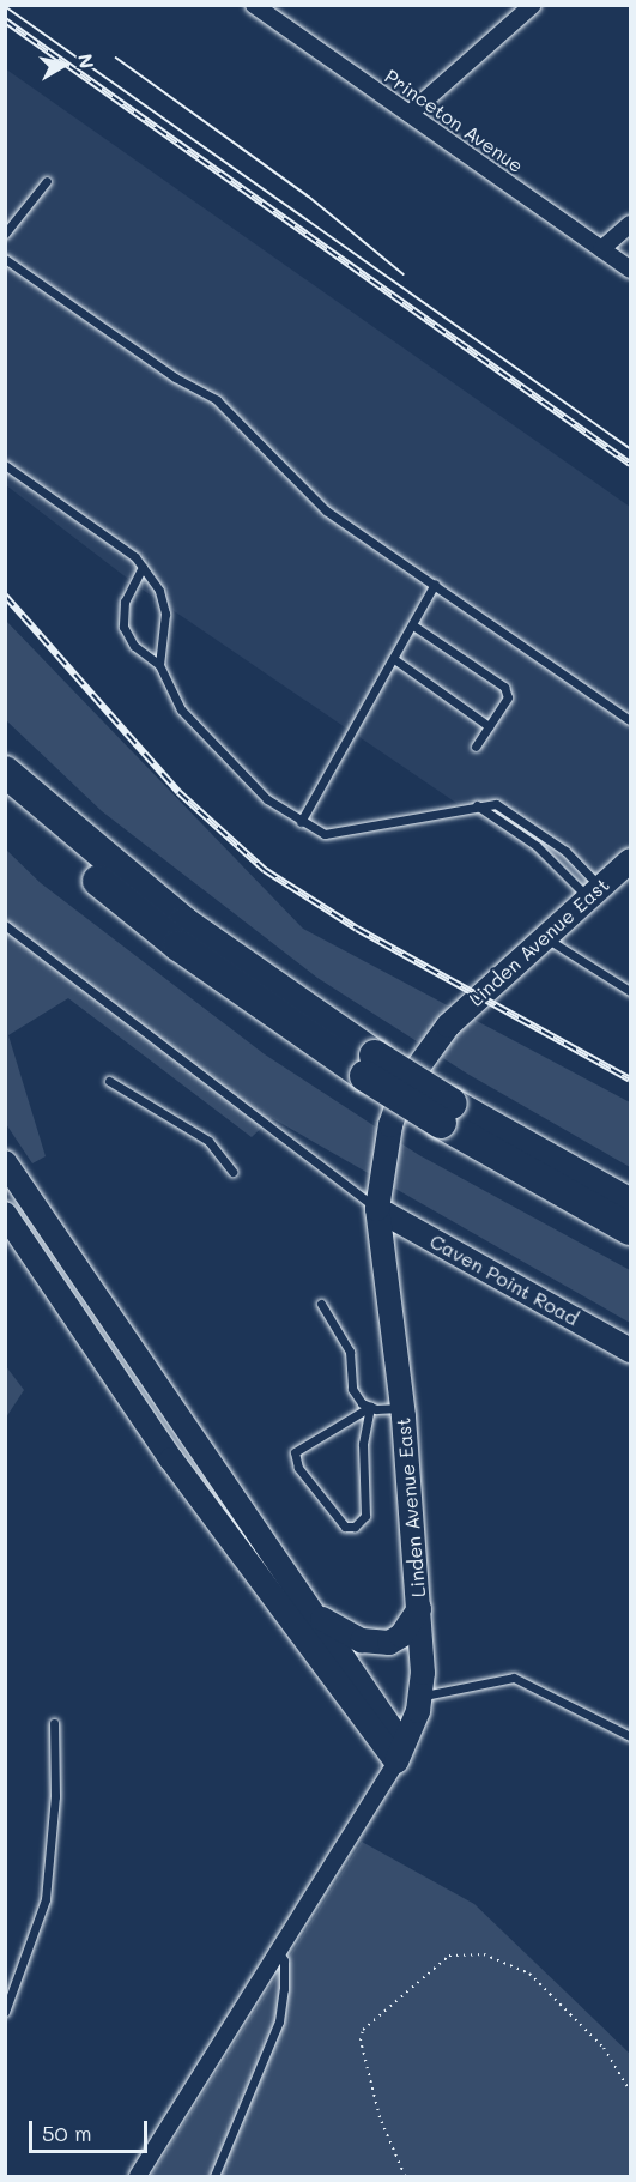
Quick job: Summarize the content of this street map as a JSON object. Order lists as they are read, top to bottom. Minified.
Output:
{"streets":{"street":["Princeton Avenue","Linden Avenue East","Caven Point Road"]},"crossings":[["Linden Avenue East","Caven Point Road"]],"scale_bar":"50 m","north":"right"}
